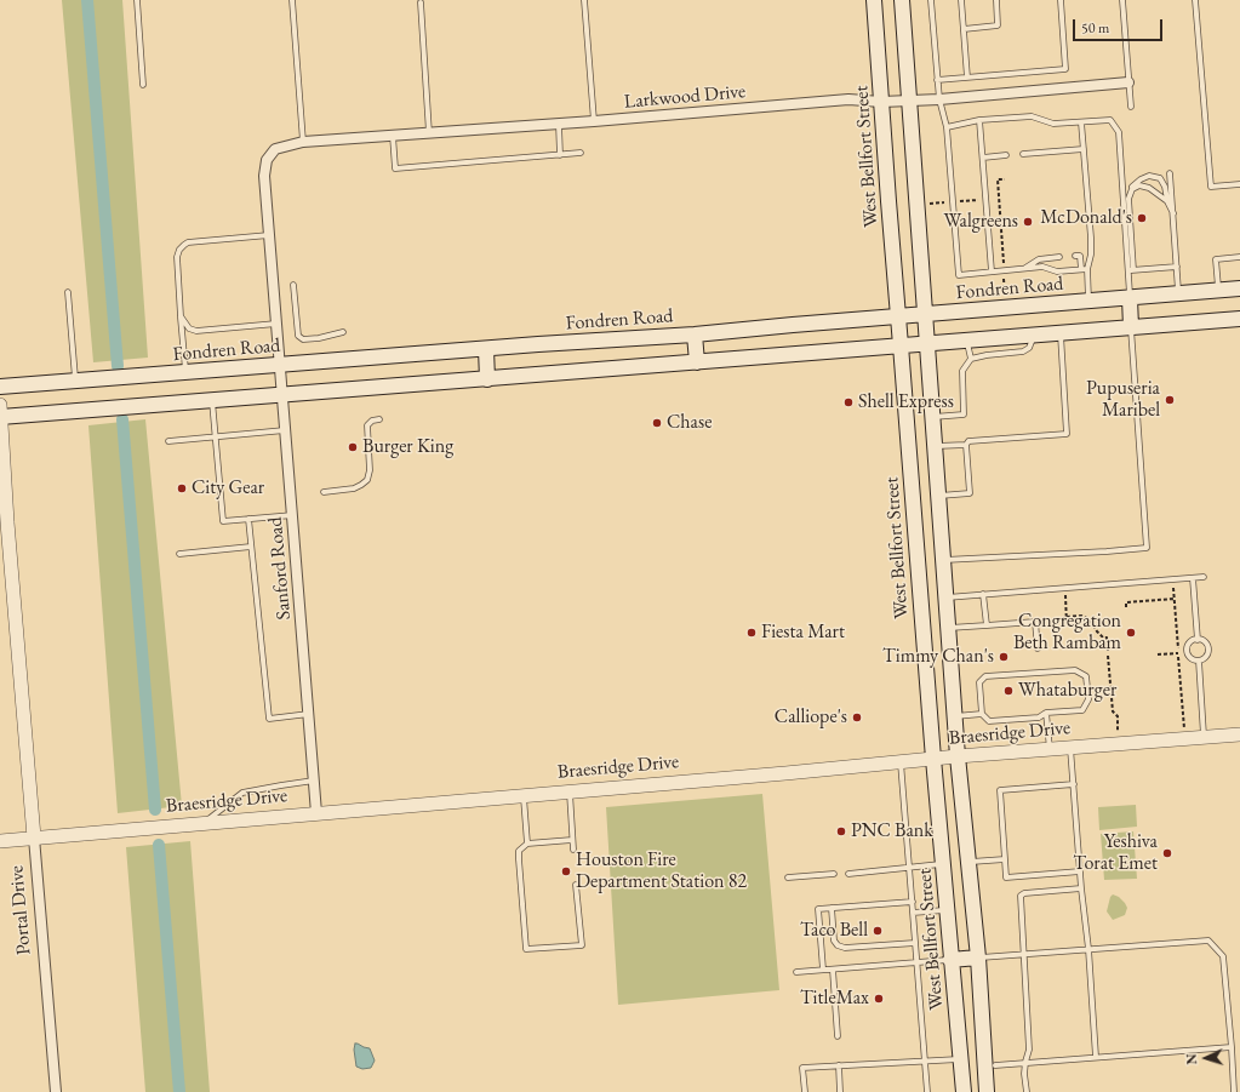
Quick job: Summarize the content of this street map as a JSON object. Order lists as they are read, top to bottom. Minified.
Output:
{"streets":{"main road":["West Bellfort Street","Fondren Road"],"street":["Larkwood Drive","Sanford Road","Braesridge Drive","Portal Drive"]},"crossings":[["Larkwood Drive","West Bellfort Street"],["Larkwood Drive","Sanford Road"],["West Bellfort Street","Fondren Road"],["West Bellfort Street","Braesridge Drive"],["Fondren Road","Sanford Road"],["Sanford Road","Braesridge Drive"],["Braesridge Drive","Portal Drive"]],"places":["McDonald's","Walgreens","Pupuseria Maribel","Shell Express","Chase","Burger King","City Gear","Fiesta Mart","Congregation Beth Rambam","Timmy Chan's","Whataburger","Calliope's","PNC Bank","Yeshiva Torat Emet","Houston Fire Department Station 82","Taco Bell","TitleMax"],"scale_bar":"50 m","north":"left"}
